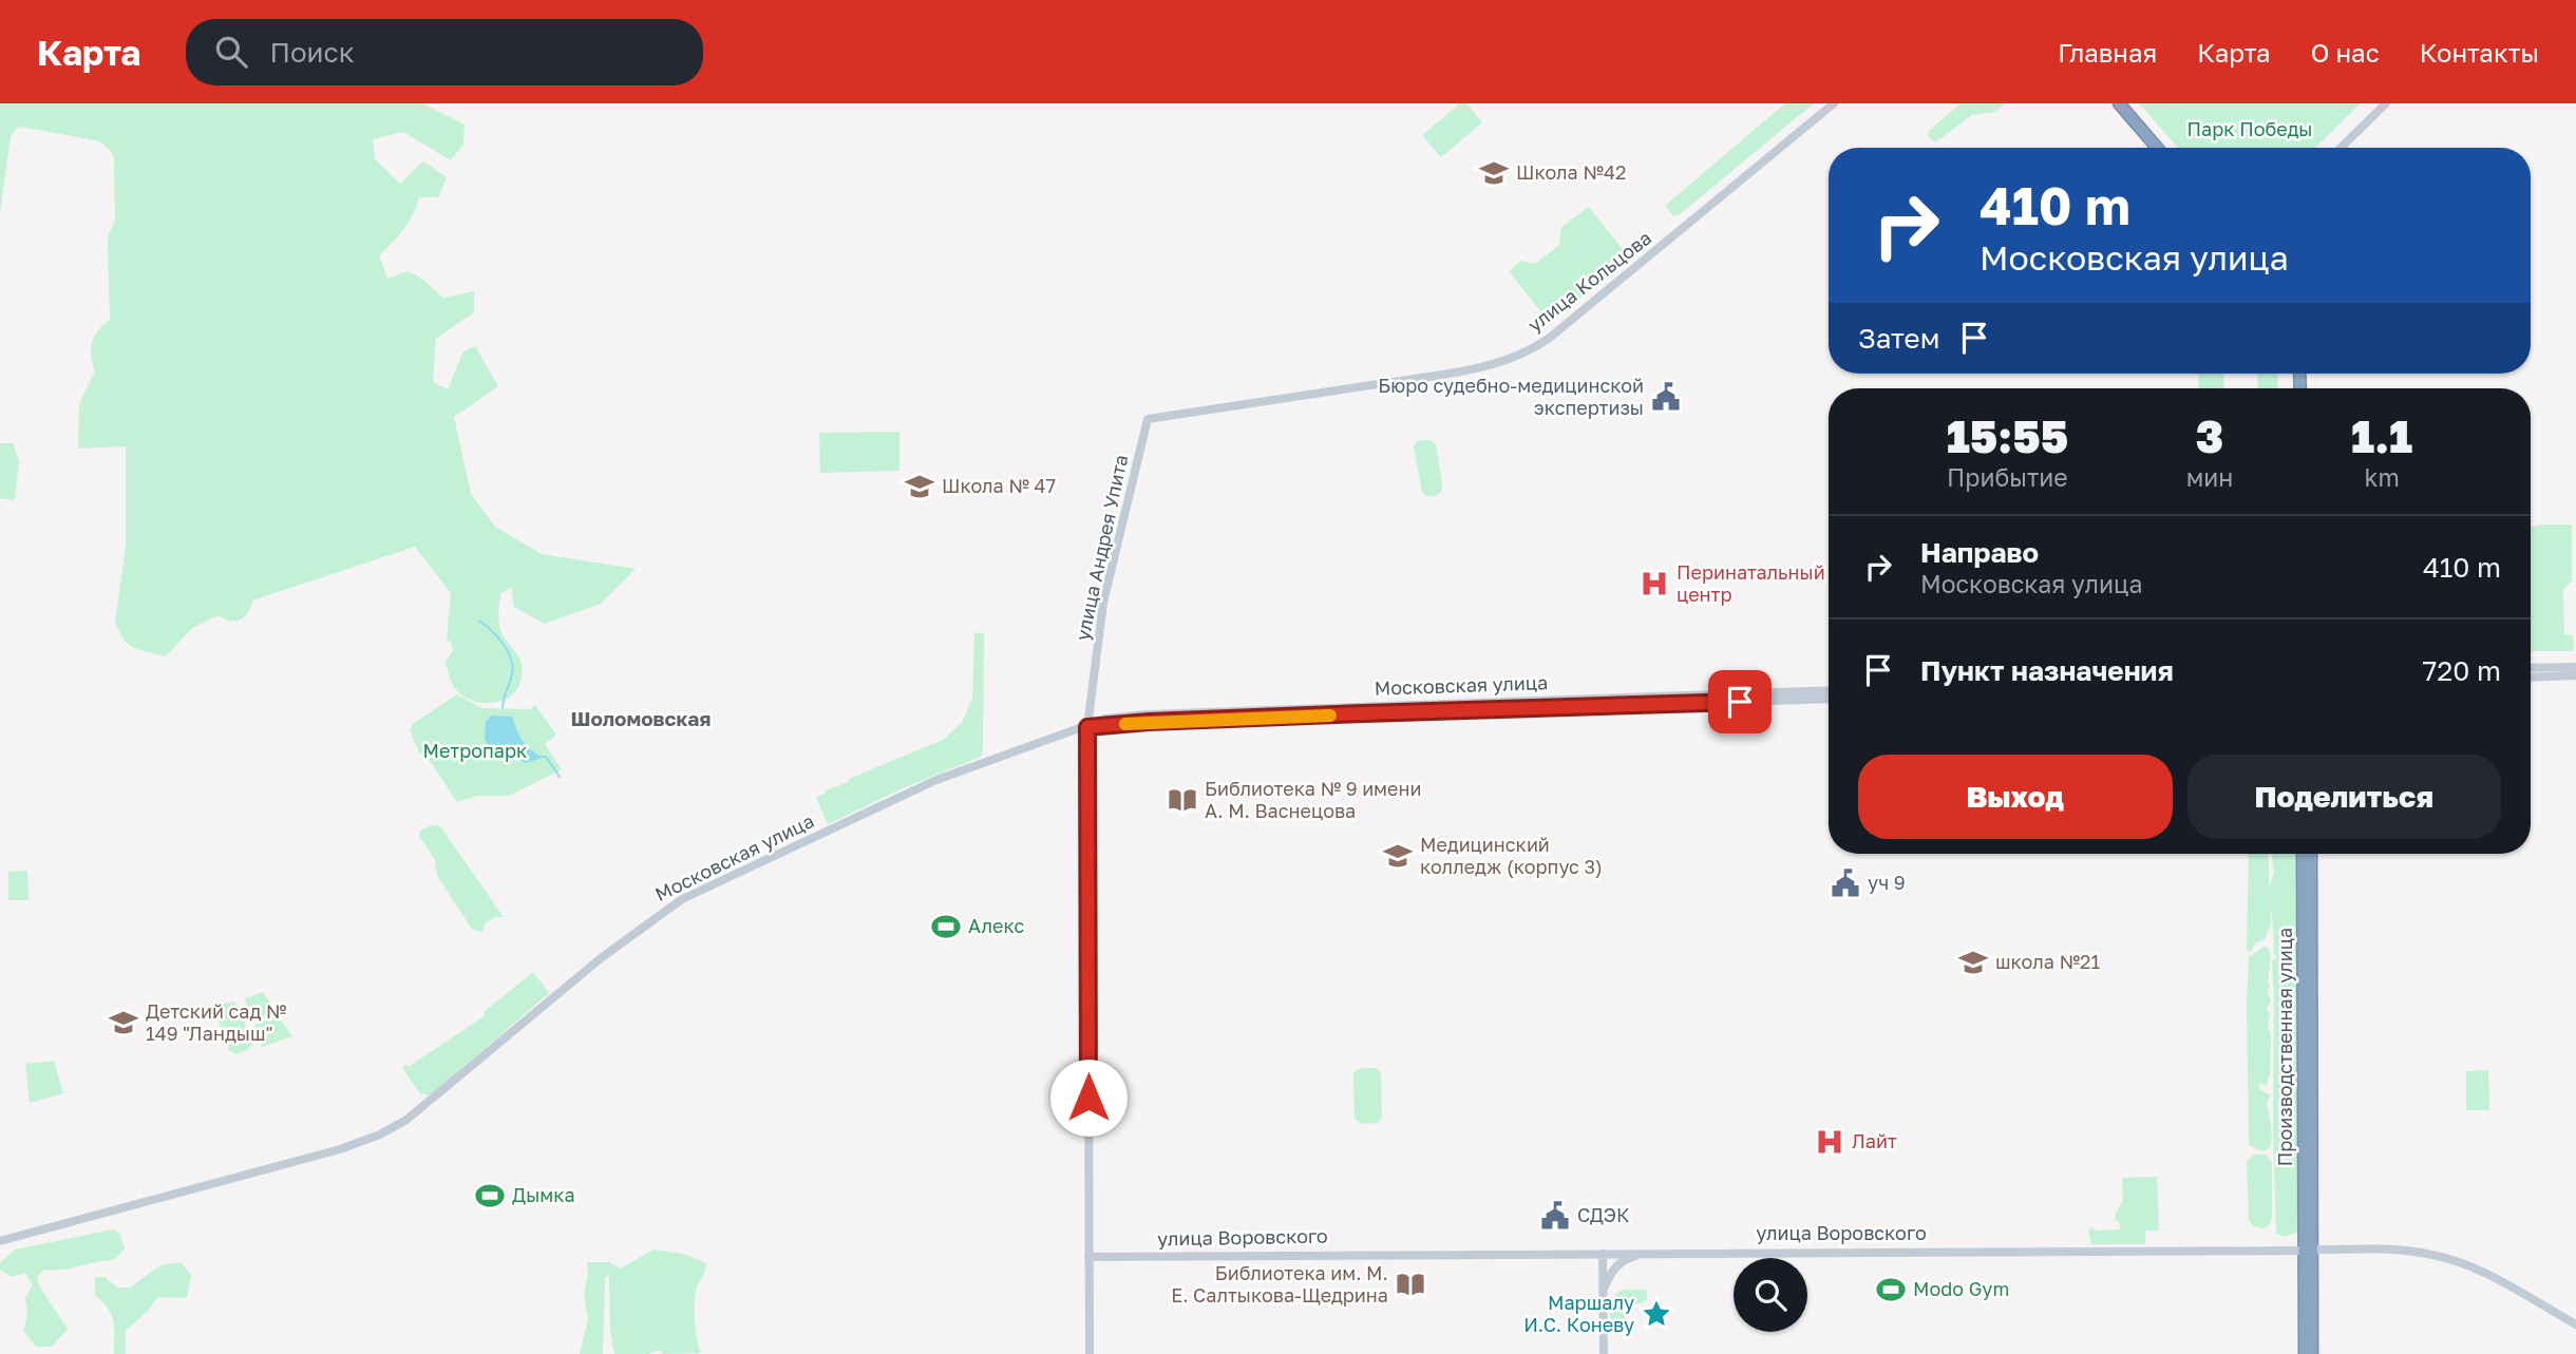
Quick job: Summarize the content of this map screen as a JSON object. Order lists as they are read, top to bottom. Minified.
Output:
{"streets":{"highway":["Производственная улица"],"main road":["улица Кольцова","улица Андрея Упита","Московская улица","улица Воровского"]},"crossings":[["улица Кольцова","улица Андрея Упита"],["улица Андрея Упита","Московская улица"],["улица Андрея Упита","улица Воровского"],["Производственная улица","улица Воровского"]],"districts":["Шоломовская"],"parks":["Парк Победы","Метропарк"],"places":{"school or university":["Школа №42","Школа № 47","Медицинский колледж (корпус 3)","школа №21","Детский сад № 149 \"Ландыш\""],"public building":["Бюро судебно-медицинской экспертизы","уч 9","СДЭК"],"hospital":["Перинатальный центр","Лайт"],"library":["Библиотека № 9 имени А. М. Васнецова","Библиотека им. М. Е. Салтыкова-Щедрина"],"sports":["Алекс","Дымка","Modo Gym"],"place":["Маршалу И.С. Коневу"]},"page":{"header":"Карта","search":"Поиск","nav":["Главная","Карта","О нас","Контакты"],"turn":["410 m","Московская улица"],"then":"Затем","eta":["15:55","Прибытие","3","мин","1.1","km"],"list":[{"name":"Направо","note":"Московская улица","value":"410 m"},{"name":"Пункт назначения","value":"720 m"}],"buttons":["Выход","Поделиться"]}}
